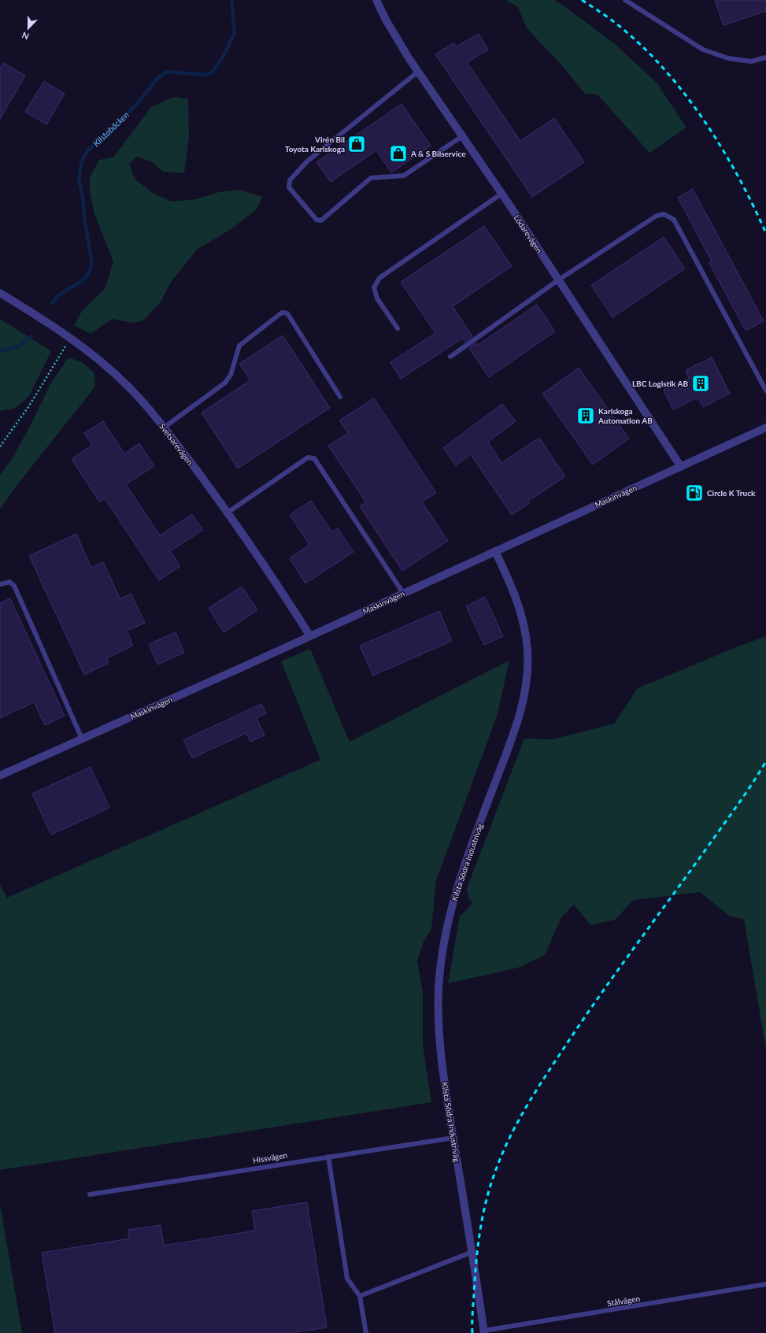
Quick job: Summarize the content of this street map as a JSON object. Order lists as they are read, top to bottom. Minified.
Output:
{"streets":{"street":["Lödarevägen","Svetsarevägen","Maskinvägen","Kilsta Södra Industriväg"],"lane":["Hissvägen","Stålvägen"]},"crossings":[["Lödarevägen","Maskinvägen"],["Svetsarevägen","Maskinvägen"],["Maskinvägen","Kilsta Södra Industriväg"],["Kilsta Södra Industriväg","Hissvägen"],["Kilsta Södra Industriväg","Stålvägen"]],"water":["Kilstabäcken"],"places":{"shop":["Virén Bil Toyota Karlskoga","A & S Bilservice"],"building":["LBC Logistik AB","Karlskoga Automation AB"],"fuel station":["Circle K Truck"]},"north":"bottom"}
